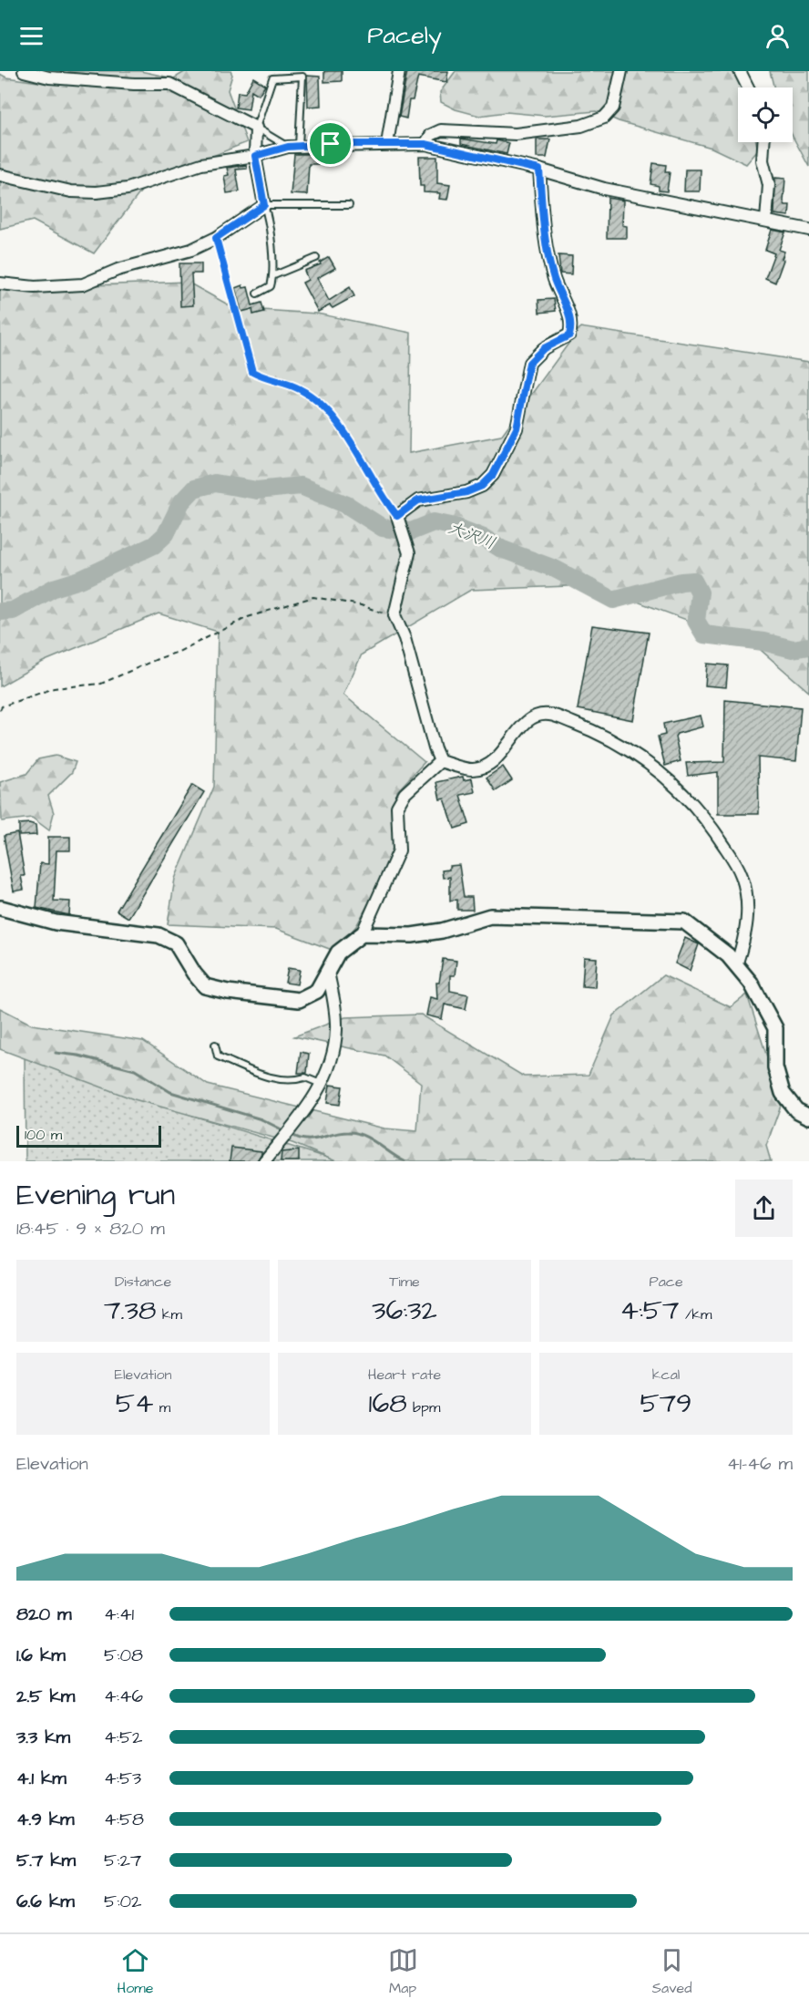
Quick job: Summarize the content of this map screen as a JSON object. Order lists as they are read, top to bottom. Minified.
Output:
{"water":["大沢川"],"scale_bar":"100 m","page":{"header":"Pacely","scale":"100 m","heading":["Evening run","18:45 · 9 × 820 m"],"stats":[["Distance","7.38 km"],["Time","36:32"],["Pace","4:57 /km"],["Elevation","54 m"],["Heart rate","168 bpm"],["kcal","579"]],"chart":["Elevation","41–46 m"],"list":[{"name":"820 m","note":"4:41"},{"name":"1.6 km","note":"5:08"},{"name":"2.5 km","note":"4:46"},{"name":"3.3 km","note":"4:52"},{"name":"4.1 km","note":"4:53"},{"name":"4.9 km","note":"4:58"},{"name":"5.7 km","note":"5:27"},{"name":"6.6 km","note":"5:02"}],"tabs":["Home","Map","Saved"]}}
